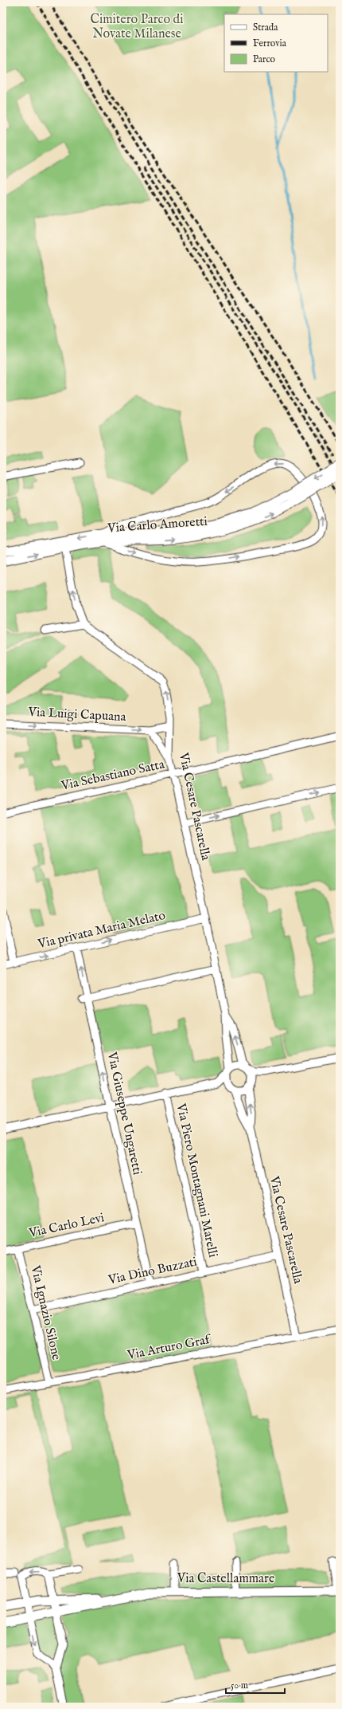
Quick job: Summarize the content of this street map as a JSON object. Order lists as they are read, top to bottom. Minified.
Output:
{"streets":{"street":["Via Carlo Amoretti","Via Luigi Capuana","Via Sebastiano Satta","Via Cesare Pascarella","Via privata Maria Melato","Via Giuseppe Ungaretti","Via Piero Montagnani Marelli","Via Carlo Levi","Via Dino Buzzati","Via Ignazio Silone","Via Arturo Graf","Via Castellammare"]},"crossings":[["Via Luigi Capuana","Via Cesare Pascarella"],["Via Sebastiano Satta","Via Cesare Pascarella"],["Via Cesare Pascarella","Via privata Maria Melato"],["Via Cesare Pascarella","Via Dino Buzzati"],["Via Cesare Pascarella","Via Arturo Graf"],["Via privata Maria Melato","Via Giuseppe Ungaretti"],["Via Giuseppe Ungaretti","Via Carlo Levi"],["Via Giuseppe Ungaretti","Via Dino Buzzati"],["Via Piero Montagnani Marelli","Via Dino Buzzati"],["Via Carlo Levi","Via Ignazio Silone"],["Via Dino Buzzati","Via Ignazio Silone"],["Via Ignazio Silone","Via Arturo Graf"]],"one_way":["Via Luigi Capuana","Via Giuseppe Ungaretti"],"parks":["Cimitero Parco di Novate Milanese"],"legend":["Strada","Ferrovia","Parco"],"scale_bar":"50 m"}
